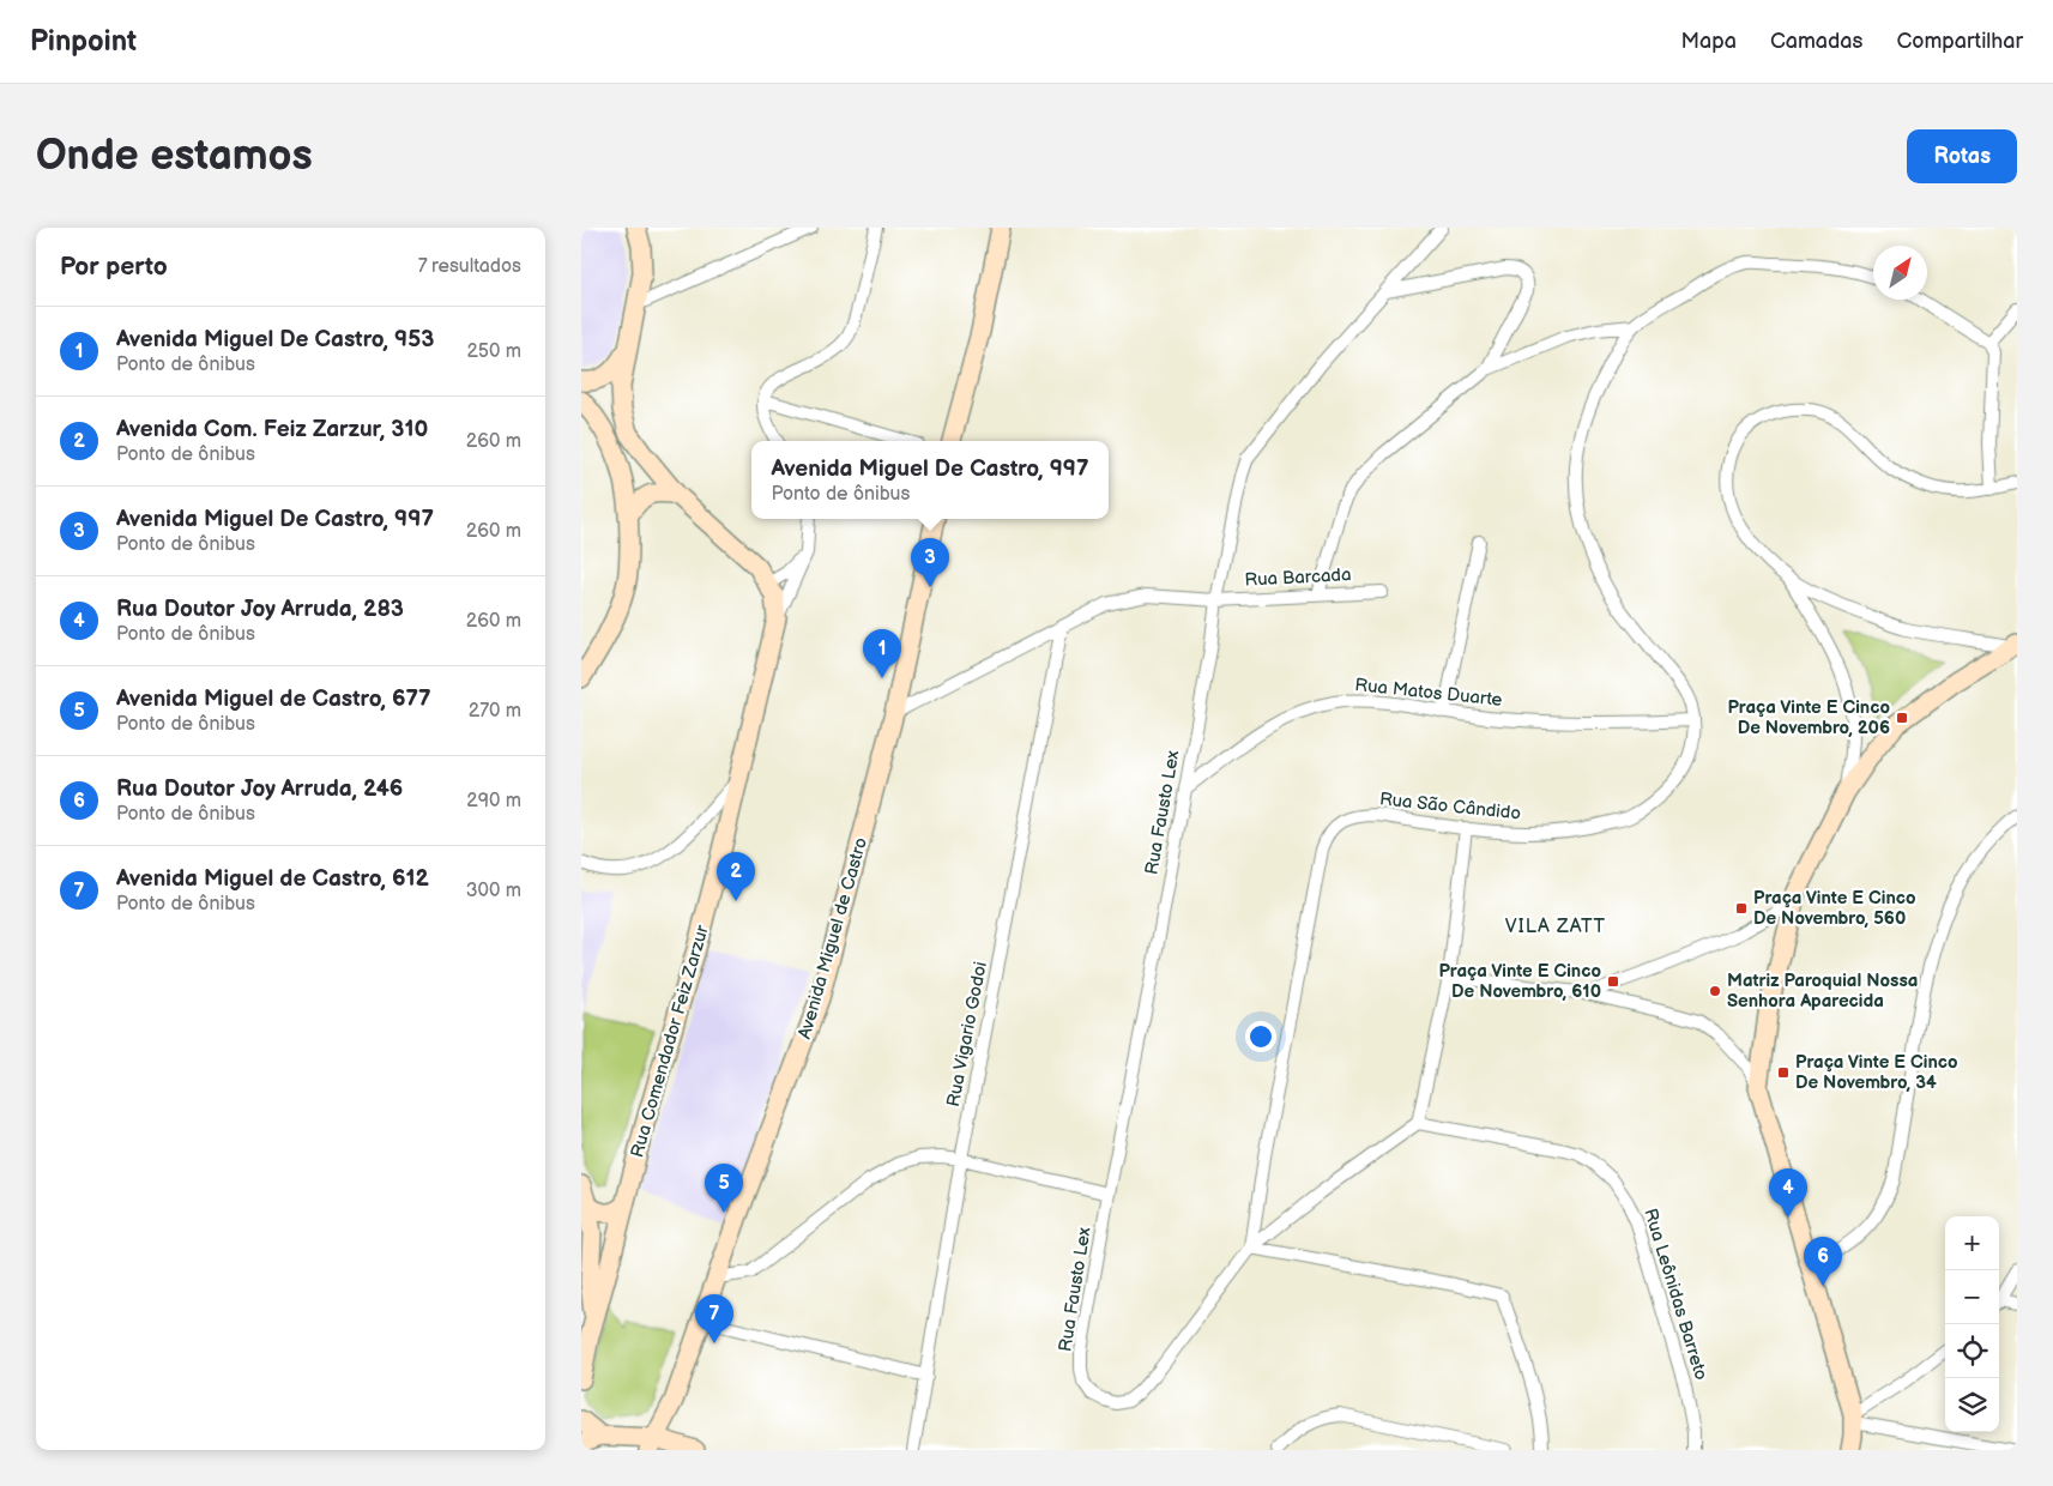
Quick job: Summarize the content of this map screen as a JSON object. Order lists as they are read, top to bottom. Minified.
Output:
{"streets":{"street":["Rua Barcada","Rua Matos Duarte","Rua São Cândido","Rua Fausto Lex","Avenida Miguel de Castro","Rua Vigario Godoi","Rua Comendador Feiz Zarzur","Rua Leônidas Barreto"]},"crossings":[["Rua Barcada","Rua Fausto Lex"],["Rua Barcada","Avenida Miguel de Castro"],["Rua Barcada","Rua Vigario Godoi"],["Rua Matos Duarte","Rua São Cândido"],["Rua Matos Duarte","Rua Fausto Lex"],["Rua São Cândido","Rua Fausto Lex"],["Rua Fausto Lex","Rua Leônidas Barreto"]],"districts":["VILA ZATT"],"places":{"transit":["Praça Vinte E Cinco De Novembro, 206","Praça Vinte E Cinco De Novembro, 560","Praça Vinte E Cinco De Novembro, 610","Praça Vinte E Cinco De Novembro, 34"],"other":["Matriz Paroquial Nossa Senhora Aparecida"]},"north":"top right","page":{"header":"Pinpoint","nav":["Mapa","Camadas","Compartilhar"],"buttons":"Rotas","title":"Onde estamos","heading":["Por perto","7 resultados"],"list":[{"mark":"1","name":"Avenida Miguel De Castro, 953","note":"Ponto de ônibus","value":"250 m"},{"mark":"2","name":"Avenida Com. Feiz Zarzur, 310","note":"Ponto de ônibus","value":"260 m"},{"mark":"3","name":"Avenida Miguel De Castro, 997","note":"Ponto de ônibus","value":"260 m"},{"mark":"4","name":"Rua Doutor Joy Arruda, 283","note":"Ponto de ônibus","value":"260 m"},{"mark":"5","name":"Avenida Miguel de Castro, 677","note":"Ponto de ônibus","value":"270 m"},{"mark":"6","name":"Rua Doutor Joy Arruda, 246","note":"Ponto de ônibus","value":"290 m"},{"mark":"7","name":"Avenida Miguel de Castro, 612","note":"Ponto de ônibus","value":"300 m"}],"popup":["Avenida Miguel De Castro, 997","Ponto de ônibus"],"pins":["3","1","2","5","4","6","7"],"map_buttons":["+","−"]}}
